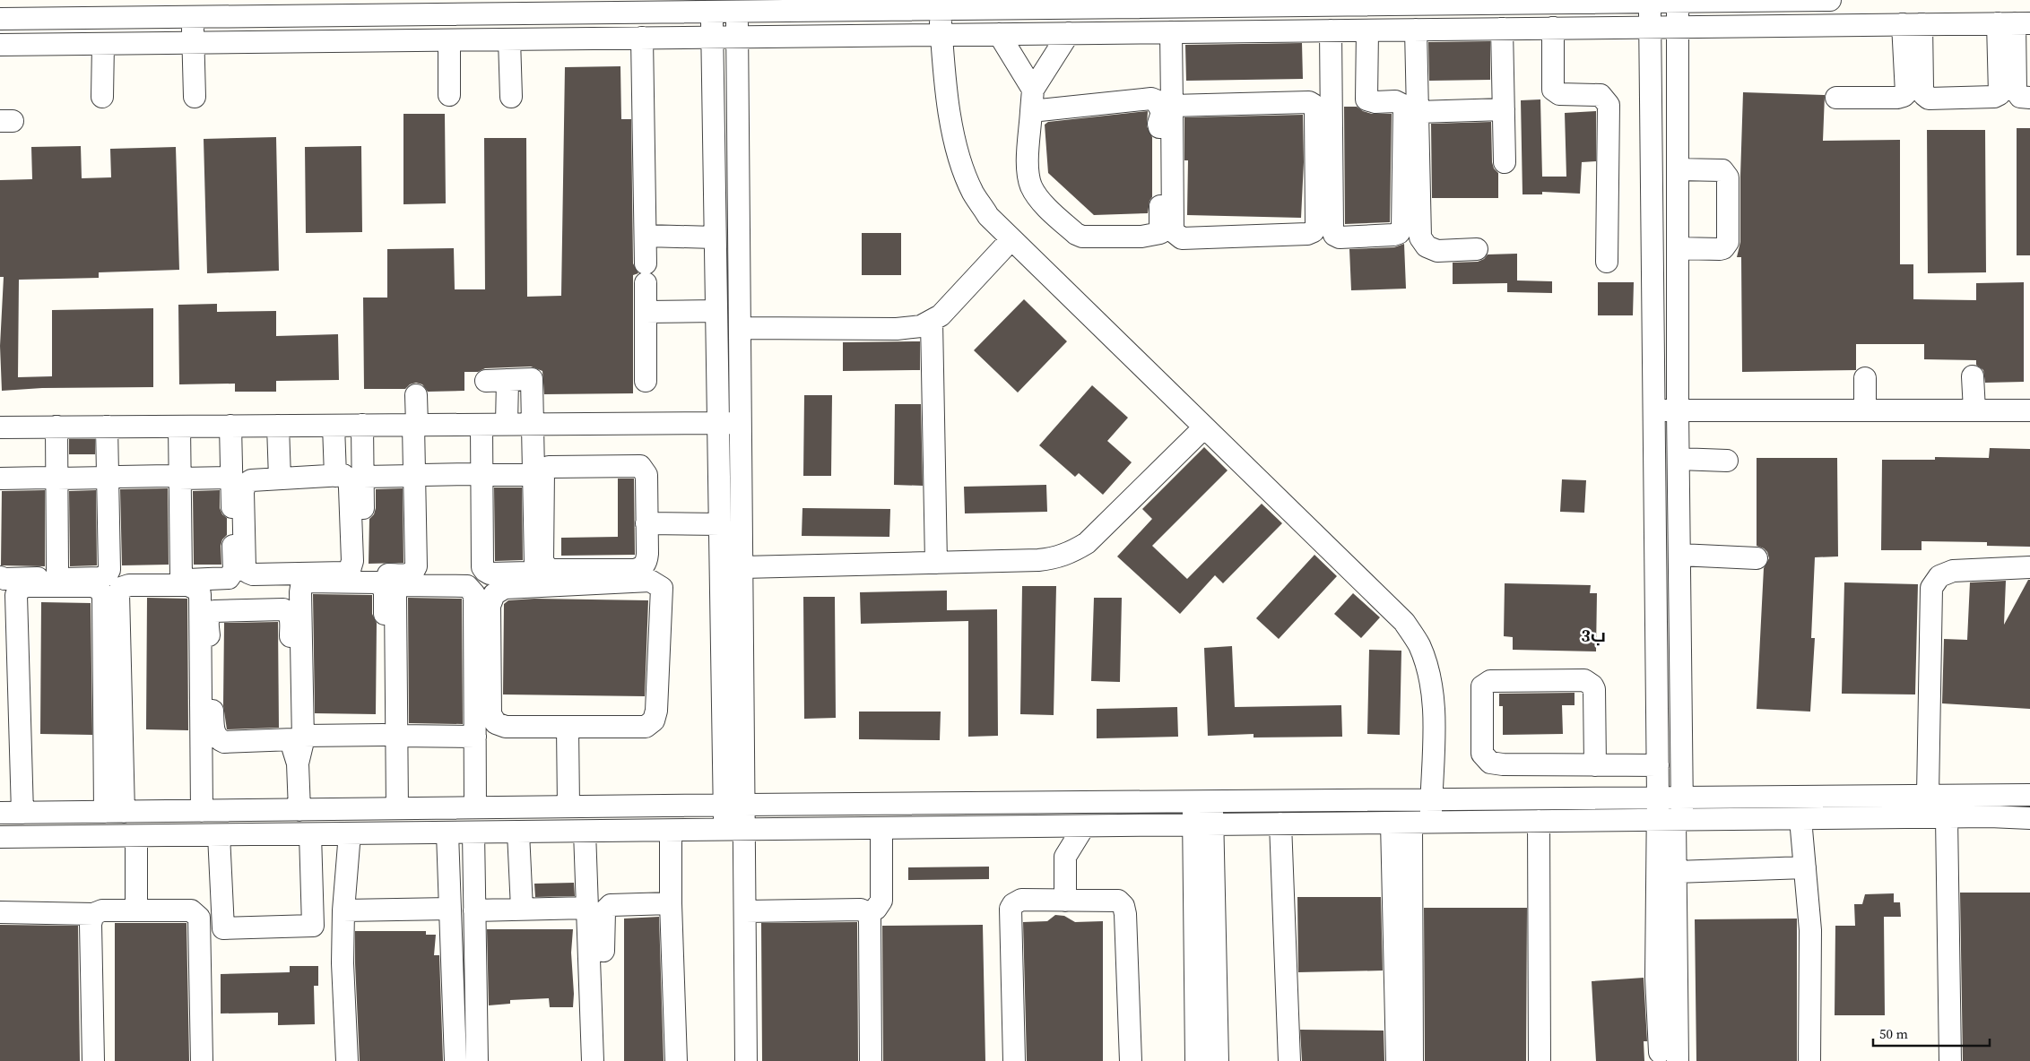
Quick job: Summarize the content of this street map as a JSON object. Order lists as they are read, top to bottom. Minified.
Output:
{"districts":["ب3"],"scale_bar":"50 m"}
